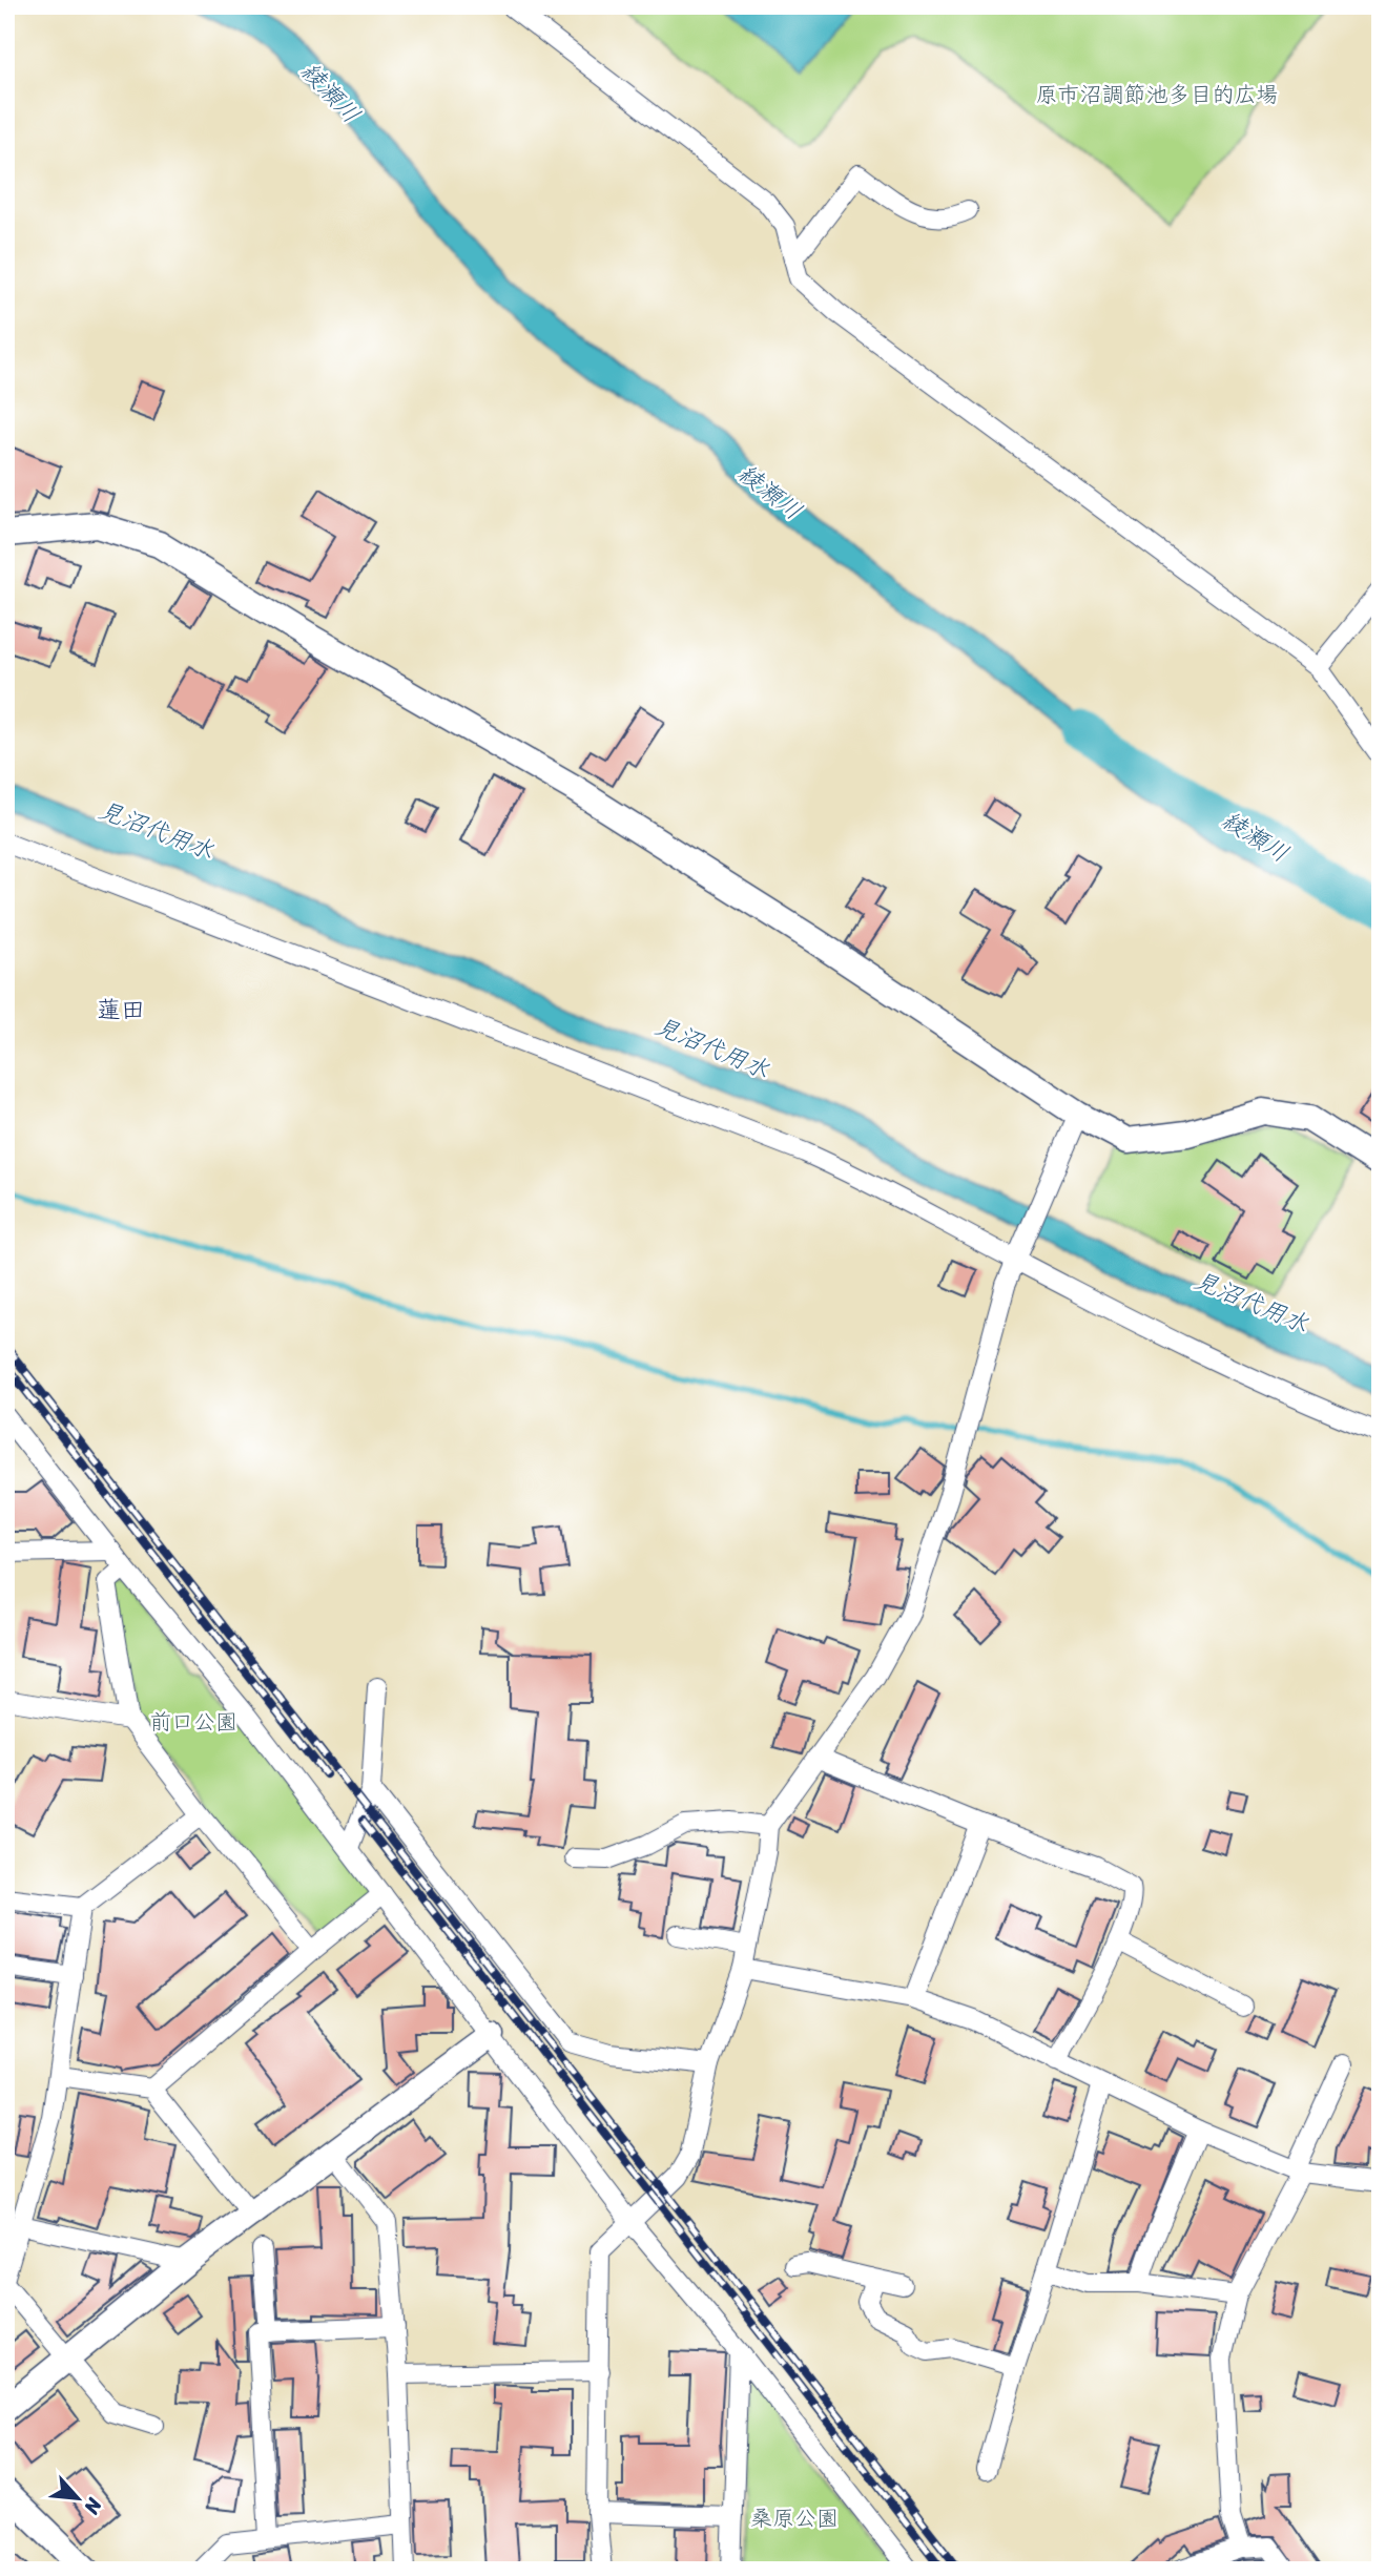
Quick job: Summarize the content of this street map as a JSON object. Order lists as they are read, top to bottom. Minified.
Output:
{"districts":["蓮田"],"water":["綾瀬川","見沼代用水"],"parks":["原市沼調節池多目的広場","前口公園","桑原公園"],"north":"bottom right"}
